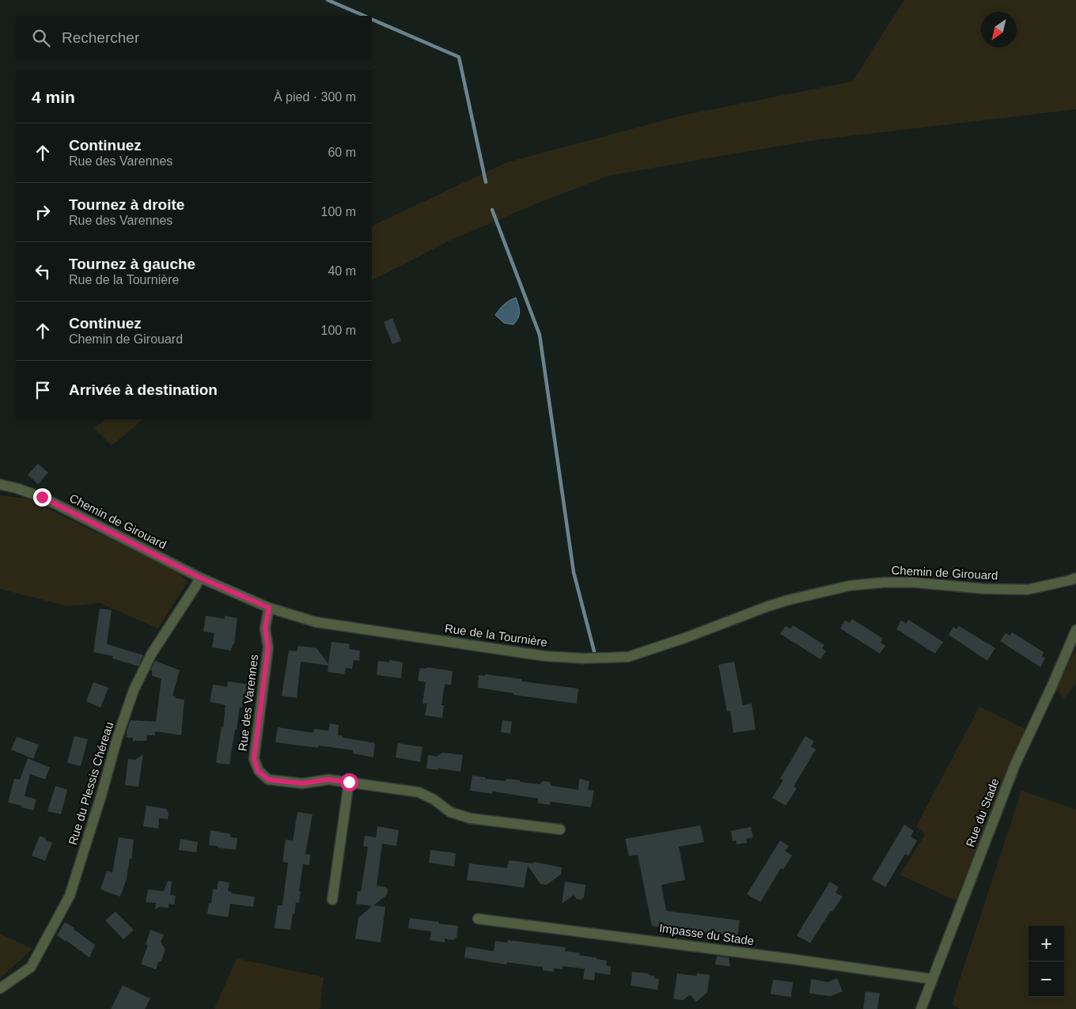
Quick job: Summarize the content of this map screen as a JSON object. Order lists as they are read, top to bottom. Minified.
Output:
{"streets":{"street":["Chemin de Girouard","Rue de la Tournière","Rue des Varennes","Rue du Plessis Chéreau","Rue du Stade","Impasse du Stade"]},"crossings":[["Chemin de Girouard","Rue de la Tournière"],["Chemin de Girouard","Rue du Plessis Chéreau"],["Rue de la Tournière","Rue des Varennes"],["Rue de la Tournière","Rue du Plessis Chéreau"],["Rue du Stade","Impasse du Stade"]],"north":"bottom left","page":{"search":"Rechercher","heading":["4 min","À pied · 300 m"],"list":[["Continuez","Rue des Varennes","60 m"],["Tournez à droite","Rue des Varennes","100 m"],["Tournez à gauche","Rue de la Tournière","40 m"],["Continuez","Chemin de Girouard","100 m"],"Arrivée à destination"],"map_buttons":["+","−"]}}
